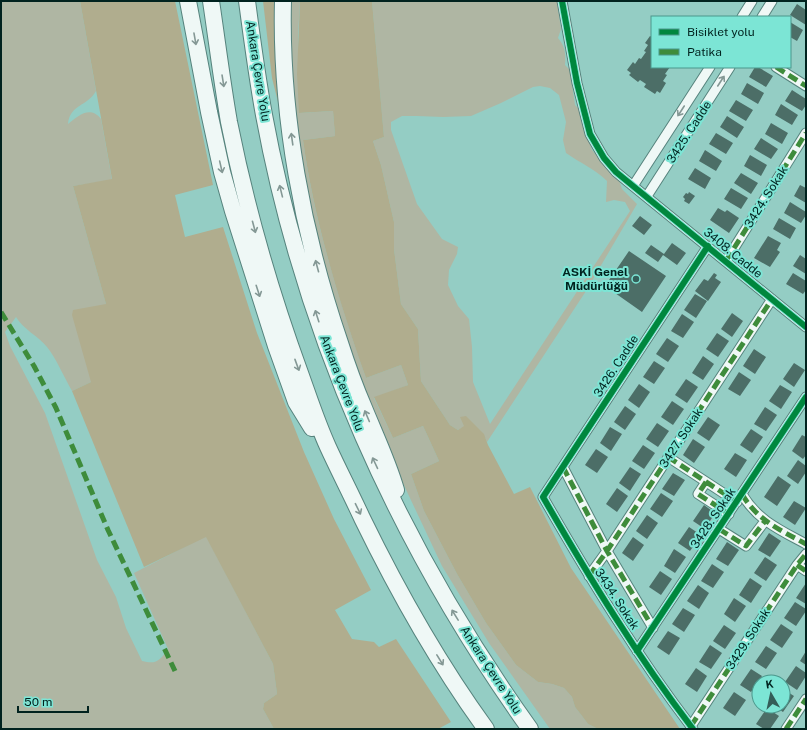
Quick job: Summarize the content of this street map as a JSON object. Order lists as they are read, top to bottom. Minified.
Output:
{"streets":{"highway":["Ankara Çevre Yolu"],"street":["3425. Cadde","3424. Sokak","3408. Cadde","3426. Cadde","3427. Sokak","3428. Sokak","3434. Sokak","3429. Sokak"]},"crossings":[["3425. Cadde","3408. Cadde"],["3424. Sokak","3408. Cadde"],["3408. Cadde","3426. Cadde"],["3408. Cadde","3427. Sokak"],["3426. Cadde","3434. Sokak"],["3427. Sokak","3434. Sokak"],["3428. Sokak","3434. Sokak"],["3434. Sokak","3429. Sokak"]],"places":["ASKİ Genel Müdürlüğü"],"legend":["Bisiklet yolu","Patika"],"scale_bar":"50 m","north":"top"}
